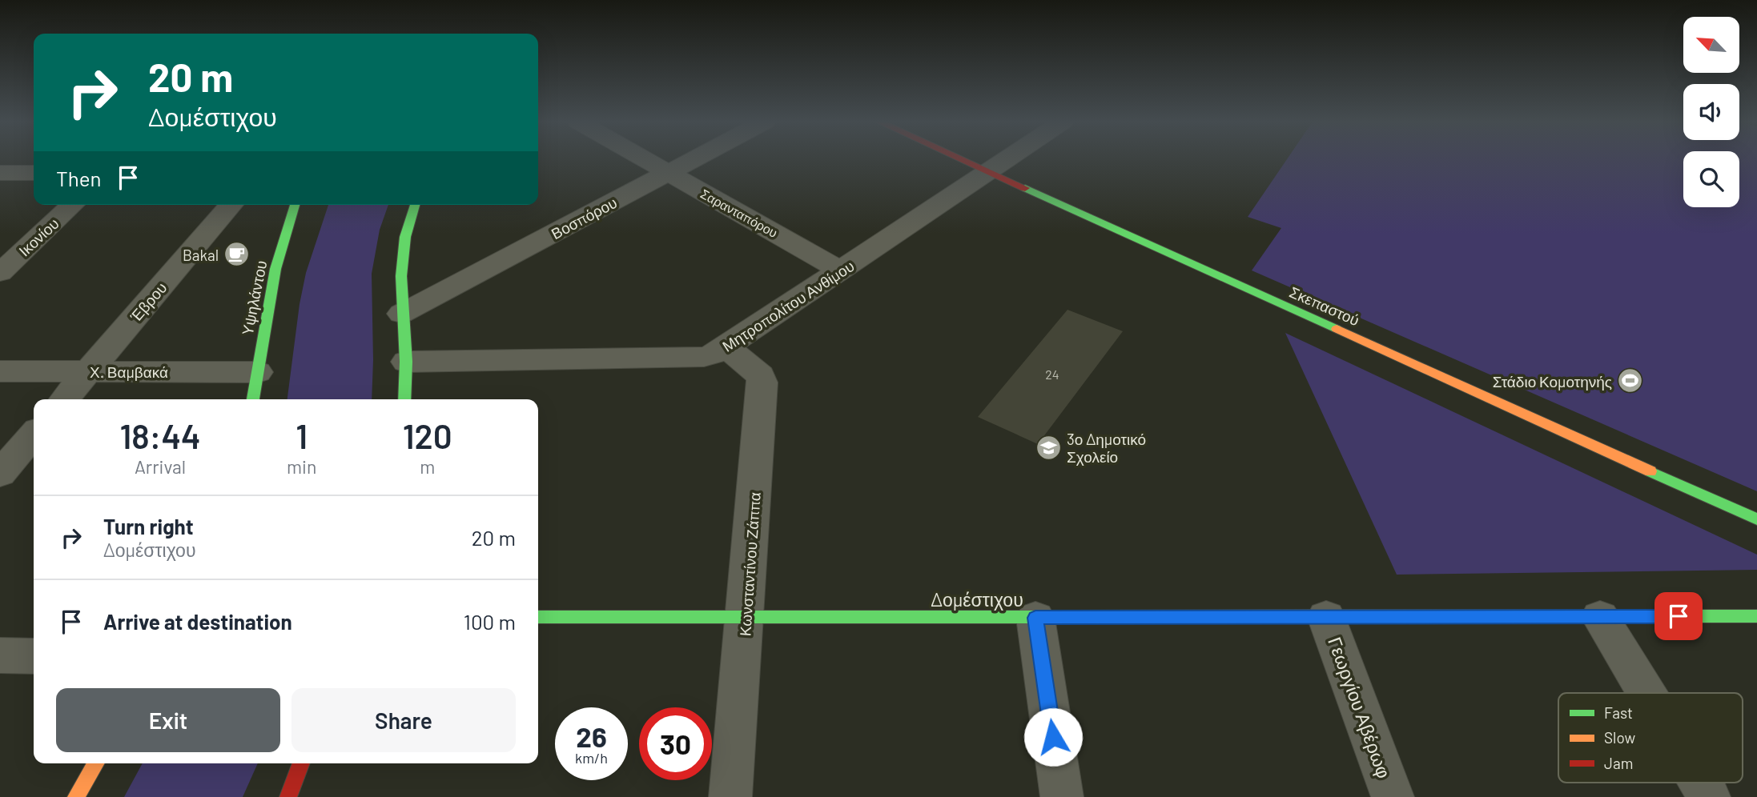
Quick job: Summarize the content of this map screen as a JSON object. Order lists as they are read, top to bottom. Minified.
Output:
{"streets":{"street":["Σαρανταπόρου","Βοσπόρου","Ικονίου","Υψηλάντου","Έβρου","Μητροπολίτου Ανθίμου","Σκεπαστού","Χ. Βαμβακά","Κωνσταντίνου Ζάππα","Δομέστιχου","Γεωργίου Αβέρωφ"]},"crossings":[["Σαρανταπόρου","Βοσπόρου"],["Σαρανταπόρου","Μητροπολίτου Ανθίμου"],["Υψηλάντου","Χ. Βαμβακά"],["Έβρου","Χ. Βαμβακά"],["Μητροπολίτου Ανθίμου","Σκεπαστού"],["Μητροπολίτου Ανθίμου","Κωνσταντίνου Ζάππα"],["Κωνσταντίνου Ζάππα","Δομέστιχου"],["Δομέστιχου","Γεωργίου Αβέρωφ"]],"places":{"cafe":["Bakal"],"sports":["Στάδιο Κομοτηνής"],"school or university":["3ο Δημοτικό Σχολείο"]},"house_numbers":["24"],"legend":["Fast","Slow","Jam"],"north":"top left","page":{"turn":["20 m","Δομέστιχου"],"then":"Then","eta":["18:44","Arrival","1","min","120","m"],"list":[{"name":"Turn right","note":"Δομέστιχου","value":"20 m"},{"name":"Arrive at destination","value":"100 m"}],"buttons":["Exit","Share"],"speed":"26 km/h","limit":"30"}}
